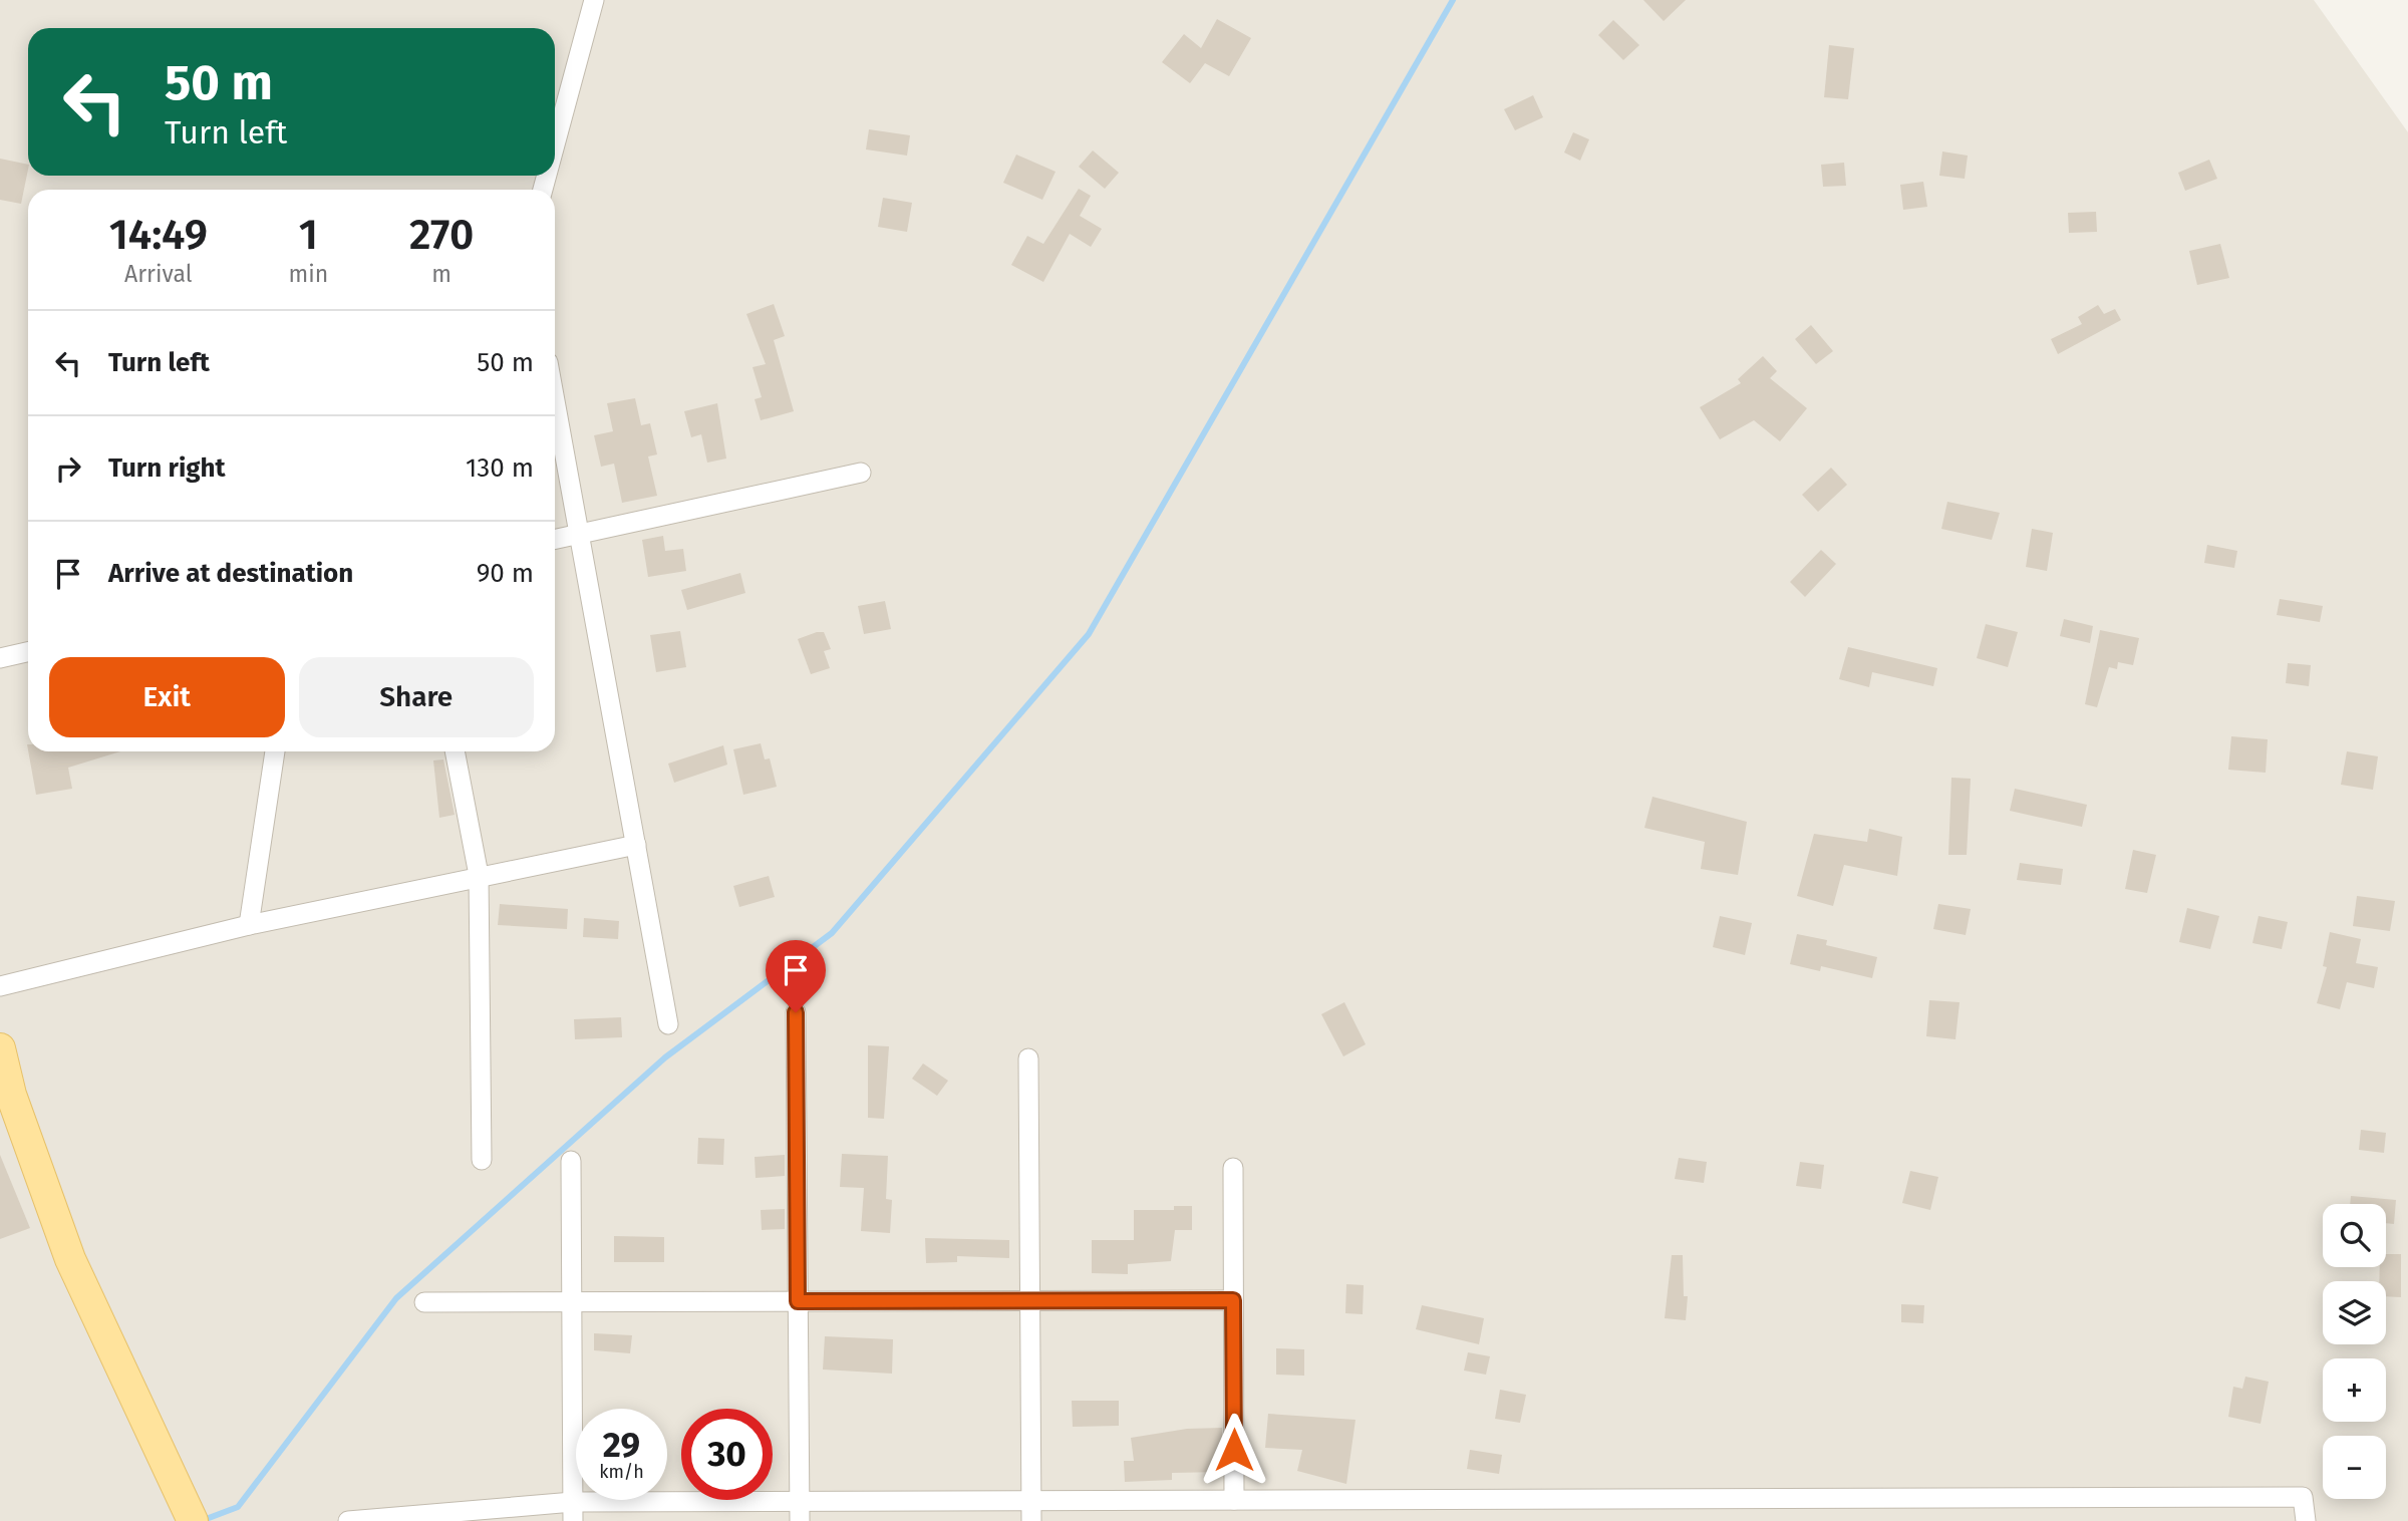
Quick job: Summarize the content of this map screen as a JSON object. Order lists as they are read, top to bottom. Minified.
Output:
{"page":{"turn":["50 m","Turn left"],"eta":["14:49","Arrival","1","min","270","m"],"list":[{"name":"Turn left","value":"50 m"},{"name":"Turn right","value":"130 m"},{"name":"Arrive at destination","value":"90 m"}],"buttons":["Exit","Share"],"map_buttons":["+","−"],"speed":"29 km/h","limit":"30"}}
